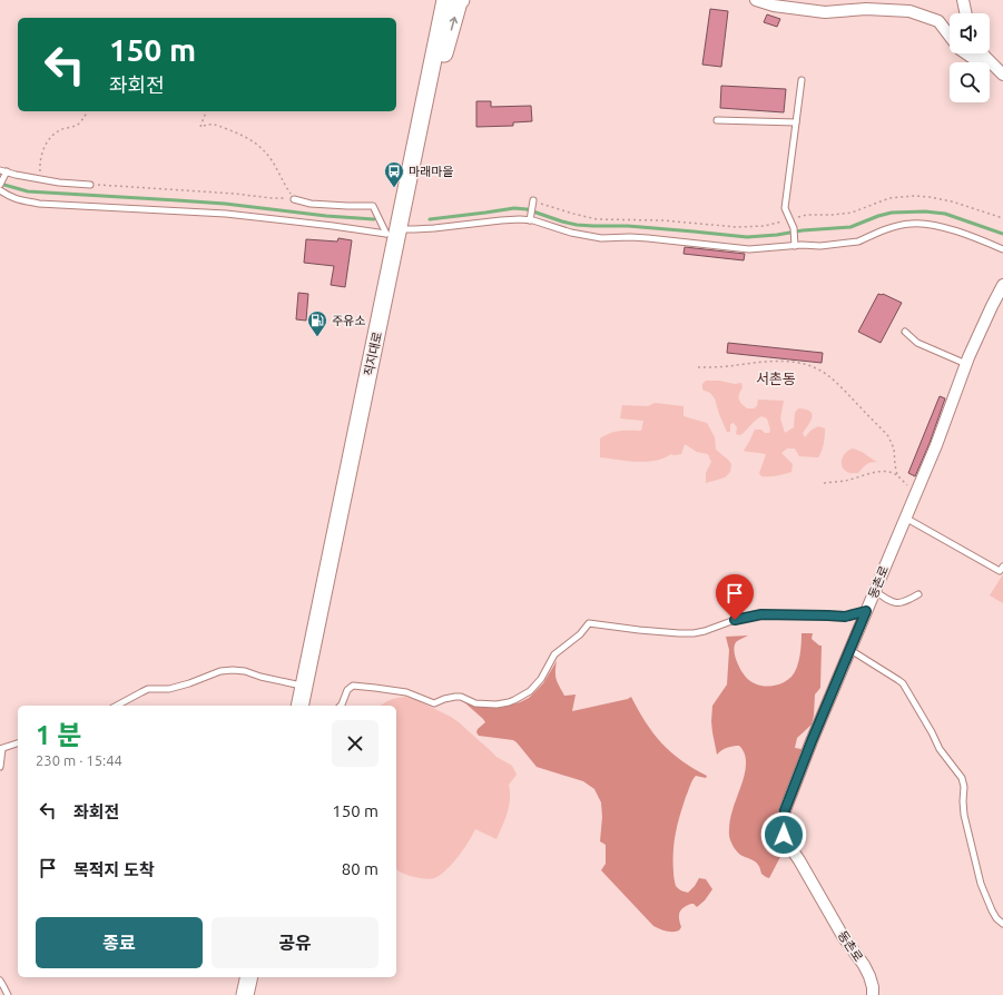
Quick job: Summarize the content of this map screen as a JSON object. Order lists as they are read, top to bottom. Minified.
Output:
{"streets":{"main road":["직지대로"],"street":["동촌로"]},"districts":["서촌동"],"places":{"bus stop":["마래마을"],"fuel station":["주유소"]},"page":{"turn":["150 m","좌회전"],"heading":["1 분","230 m · 15:44"],"list":[{"name":"좌회전","value":"150 m"},{"name":"목적지 도착","value":"80 m"}],"buttons":["종료","공유"]}}
